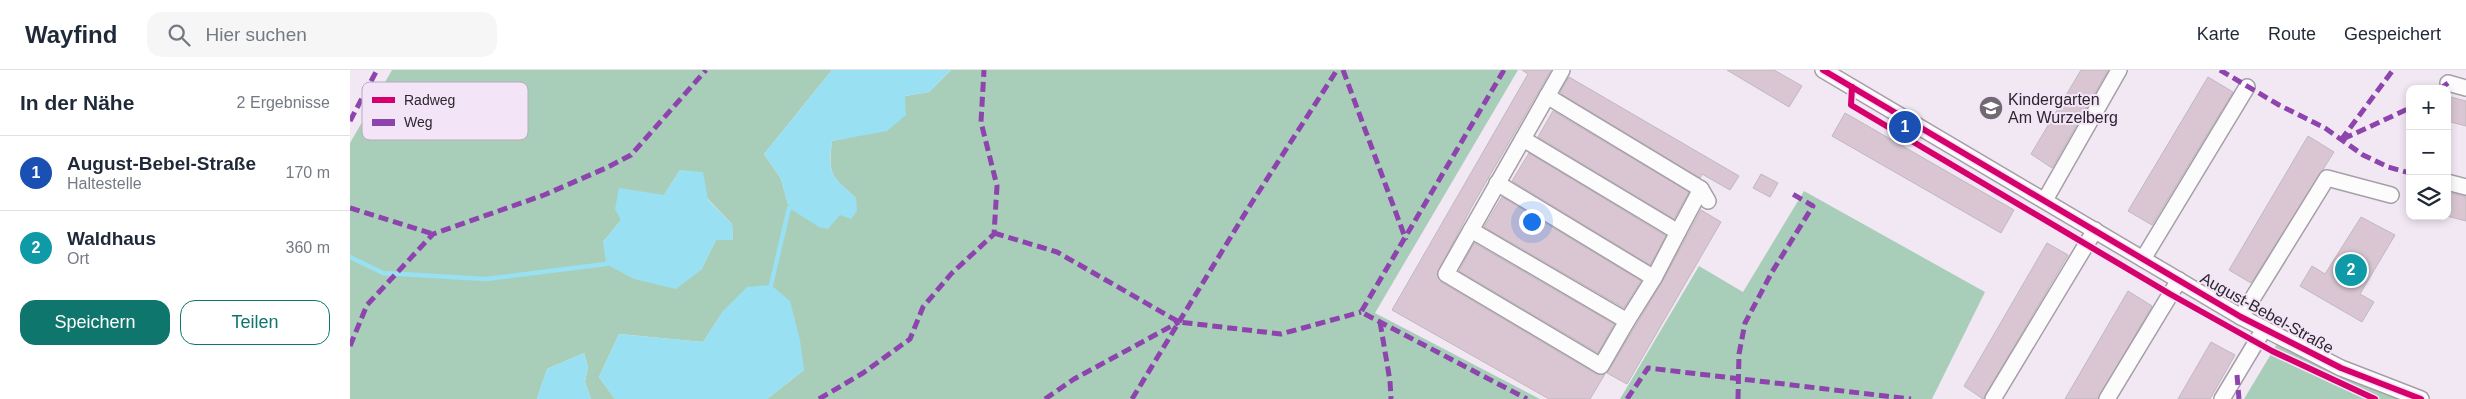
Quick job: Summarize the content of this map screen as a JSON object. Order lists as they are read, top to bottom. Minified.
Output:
{"streets":{"street":["August-Bebel-Straße"]},"places":{"school or university":["Kindergarten Am Wurzelberg"]},"legend":["Radweg","Weg"],"page":{"header":"Wayfind","search":"Hier suchen","nav":["Karte","Route","Gespeichert"],"heading":["In der Nähe","2 Ergebnisse"],"map_buttons":["+","−"],"pins":["1","2"],"list":[{"mark":"1","name":"August-Bebel-Straße","note":"Haltestelle","value":"170 m"},{"mark":"2","name":"Waldhaus","note":"Ort","value":"360 m"}],"buttons":["Speichern","Teilen"]}}
